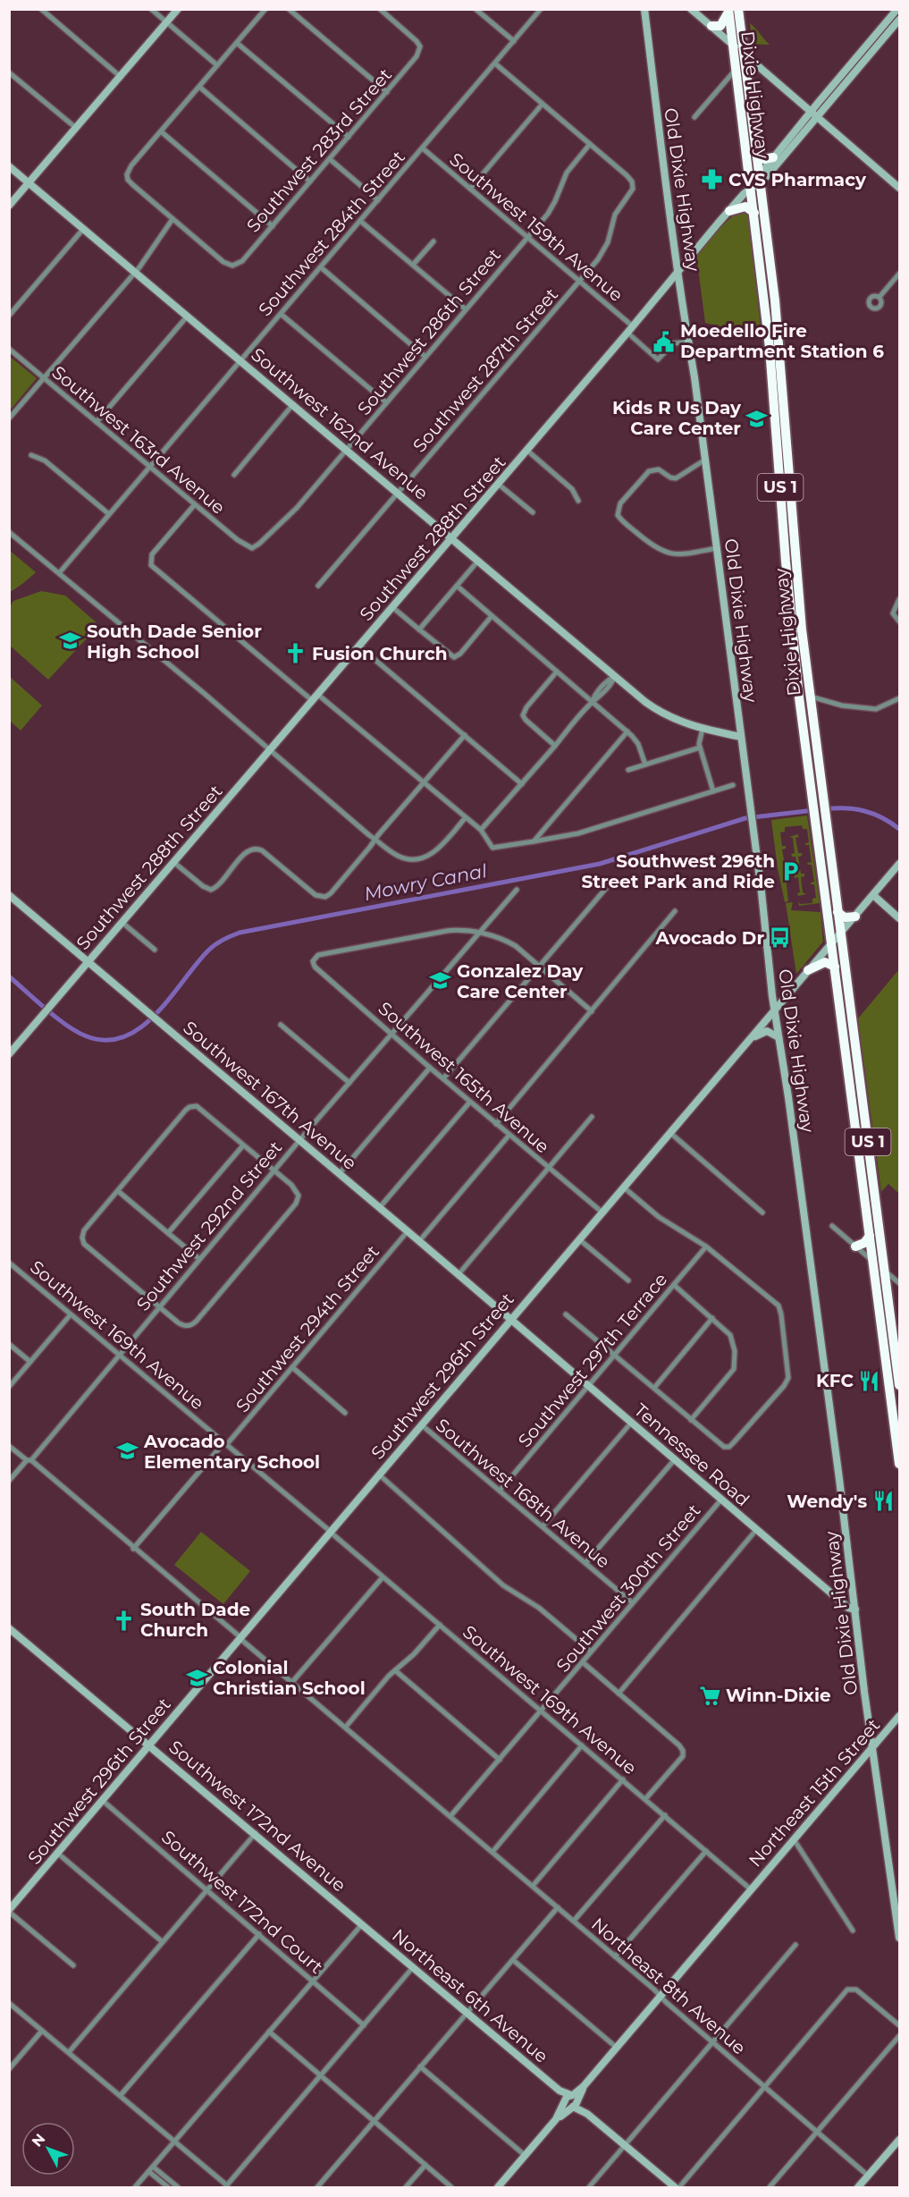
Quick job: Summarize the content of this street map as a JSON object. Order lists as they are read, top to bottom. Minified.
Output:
{"streets":{"highway":["Dixie Highway","US 1"],"street":["Southwest 283rd Street","Old Dixie Highway","Southwest 159th Avenue","Southwest 284th Street","Southwest 286th Street","Southwest 287th Street","Southwest 162nd Avenue","Southwest 163rd Avenue","Southwest 288th Street","Southwest 165th Avenue","Southwest 167th Avenue","Southwest 292nd Street","Southwest 294th Street","Southwest 169th Avenue","Southwest 297th Terrace","Southwest 296th Street","Tennessee Road","Southwest 168th Avenue","Southwest 300th Street","Northeast 15th Street","Southwest 172nd Avenue","Southwest 172nd Court","Northeast 8th Avenue","Northeast 6th Avenue"]},"crossings":[["Dixie Highway","US 1"],["Dixie Highway","Southwest 288th Street"],["Dixie Highway","Southwest 296th Street"],["Old Dixie Highway","Southwest 159th Avenue"],["Old Dixie Highway","Southwest 162nd Avenue"],["Old Dixie Highway","Southwest 288th Street"],["Old Dixie Highway","Southwest 296th Street"],["Old Dixie Highway","Tennessee Road"],["Old Dixie Highway","Northeast 15th Street"],["Southwest 159th Avenue","Southwest 284th Street"],["Southwest 159th Avenue","Southwest 286th Street"],["Southwest 159th Avenue","Southwest 287th Street"],["Southwest 159th Avenue","Southwest 288th Street"],["Southwest 284th Street","Southwest 162nd Avenue"],["Southwest 284th Street","Southwest 163rd Avenue"],["Southwest 286th Street","Southwest 287th Street"],["Southwest 286th Street","Southwest 162nd Avenue"],["Southwest 286th Street","Southwest 163rd Avenue"],["Southwest 287th Street","Southwest 162nd Avenue"],["Southwest 162nd Avenue","Southwest 288th Street"],["Southwest 288th Street","Southwest 167th Avenue"],["Southwest 165th Avenue","Southwest 292nd Street"],["Southwest 165th Avenue","Southwest 296th Street"],["Southwest 167th Avenue","Southwest 292nd Street"],["Southwest 167th Avenue","Southwest 294th Street"],["Southwest 167th Avenue","Southwest 296th Street"],["Southwest 167th Avenue","Tennessee Road"],["Southwest 292nd Street","Southwest 169th Avenue"],["Southwest 292nd Street","Northeast 8th Avenue"],["Southwest 294th Street","Southwest 169th Avenue"],["Southwest 294th Street","Northeast 8th Avenue"],["Southwest 169th Avenue","Southwest 296th Street"],["Southwest 169th Avenue","Southwest 300th Street"],["Southwest 169th Avenue","Northeast 15th Street"],["Southwest 297th Terrace","Tennessee Road"],["Southwest 297th Terrace","Southwest 168th Avenue"],["Southwest 296th Street","Tennessee Road"],["Southwest 296th Street","Southwest 168th Avenue"],["Southwest 296th Street","Southwest 172nd Avenue"],["Southwest 296th Street","Southwest 172nd Court"],["Southwest 296th Street","Northeast 8th Avenue"],["Tennessee Road","Southwest 300th Street"],["Southwest 168th Avenue","Southwest 300th Street"],["Southwest 300th Street","Northeast 8th Avenue"],["Northeast 15th Street","Northeast 8th Avenue"],["Southwest 172nd Avenue","Northeast 6th Avenue"]],"water":["Mowry Canal"],"places":{"pharmacy":["CVS Pharmacy"],"public building":["Moedello Fire Department Station 6"],"school or university":["Kids R Us Day Care Center","South Dade Senior High School","Gonzalez Day Care Center","Avocado Elementary School","Colonial Christian School"],"church":["Fusion Church","South Dade Church"],"parking":["Southwest 296th Street Park and Ride"],"bus stop":["Avocado Dr"],"restaurant":["KFC","Wendy's"],"supermarket":["Winn-Dixie"]},"north":"top left"}
